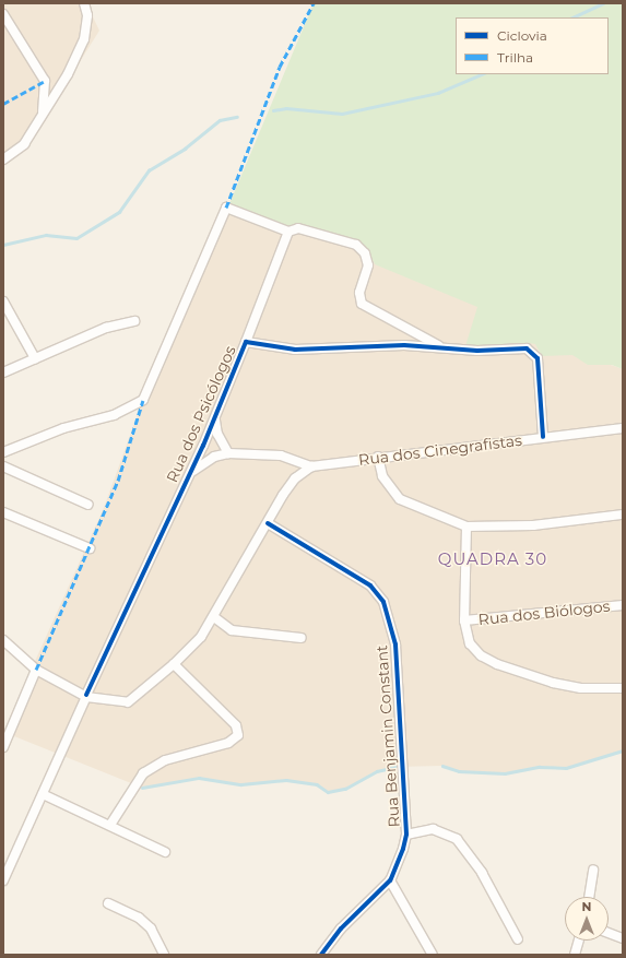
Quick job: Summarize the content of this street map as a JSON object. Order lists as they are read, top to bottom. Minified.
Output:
{"streets":{"street":["Rua dos Psicólogos","Rua dos Cinegrafistas","Rua dos Biólogos","Rua Benjamin Constant"]},"crossings":[["Rua dos Psicólogos","Rua dos Cinegrafistas"],["Rua dos Cinegrafistas","Rua Benjamin Constant"]],"districts":["QUADRA 30"],"legend":["Ciclovia","Trilha"],"north":"top"}
